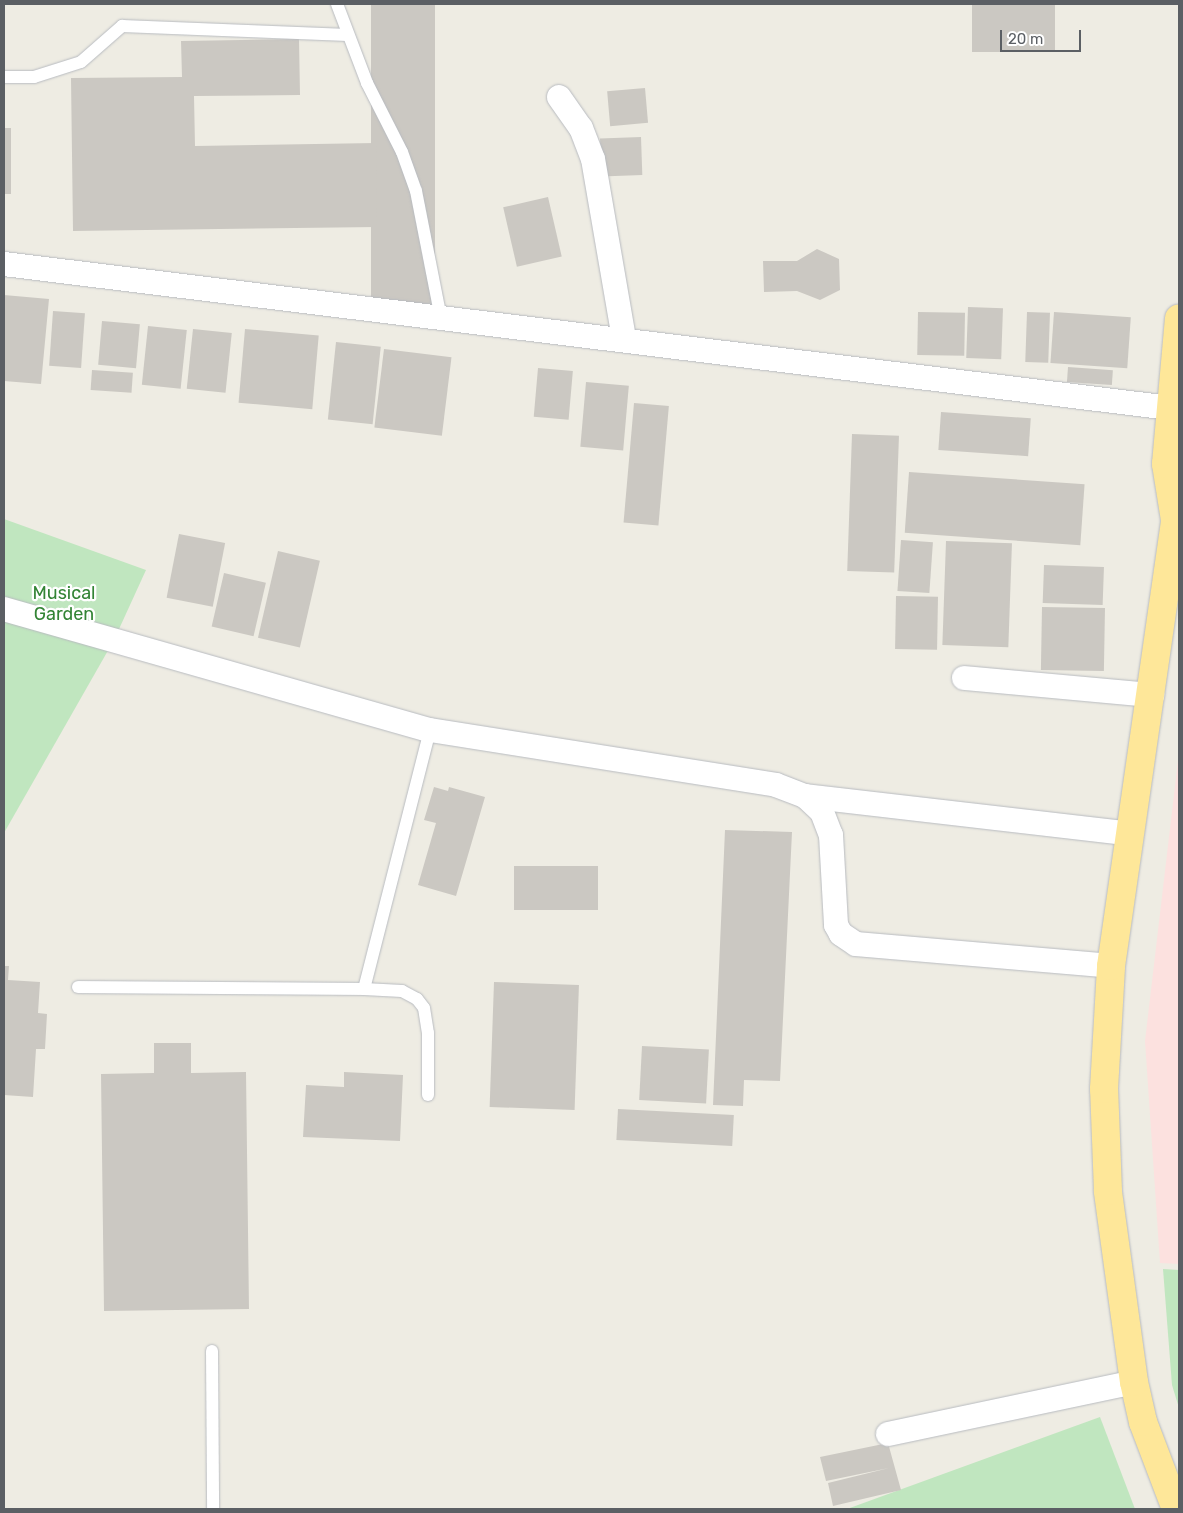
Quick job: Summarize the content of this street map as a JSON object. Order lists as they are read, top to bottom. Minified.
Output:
{"parks":["Musical Garden"],"scale_bar":"20 m"}
